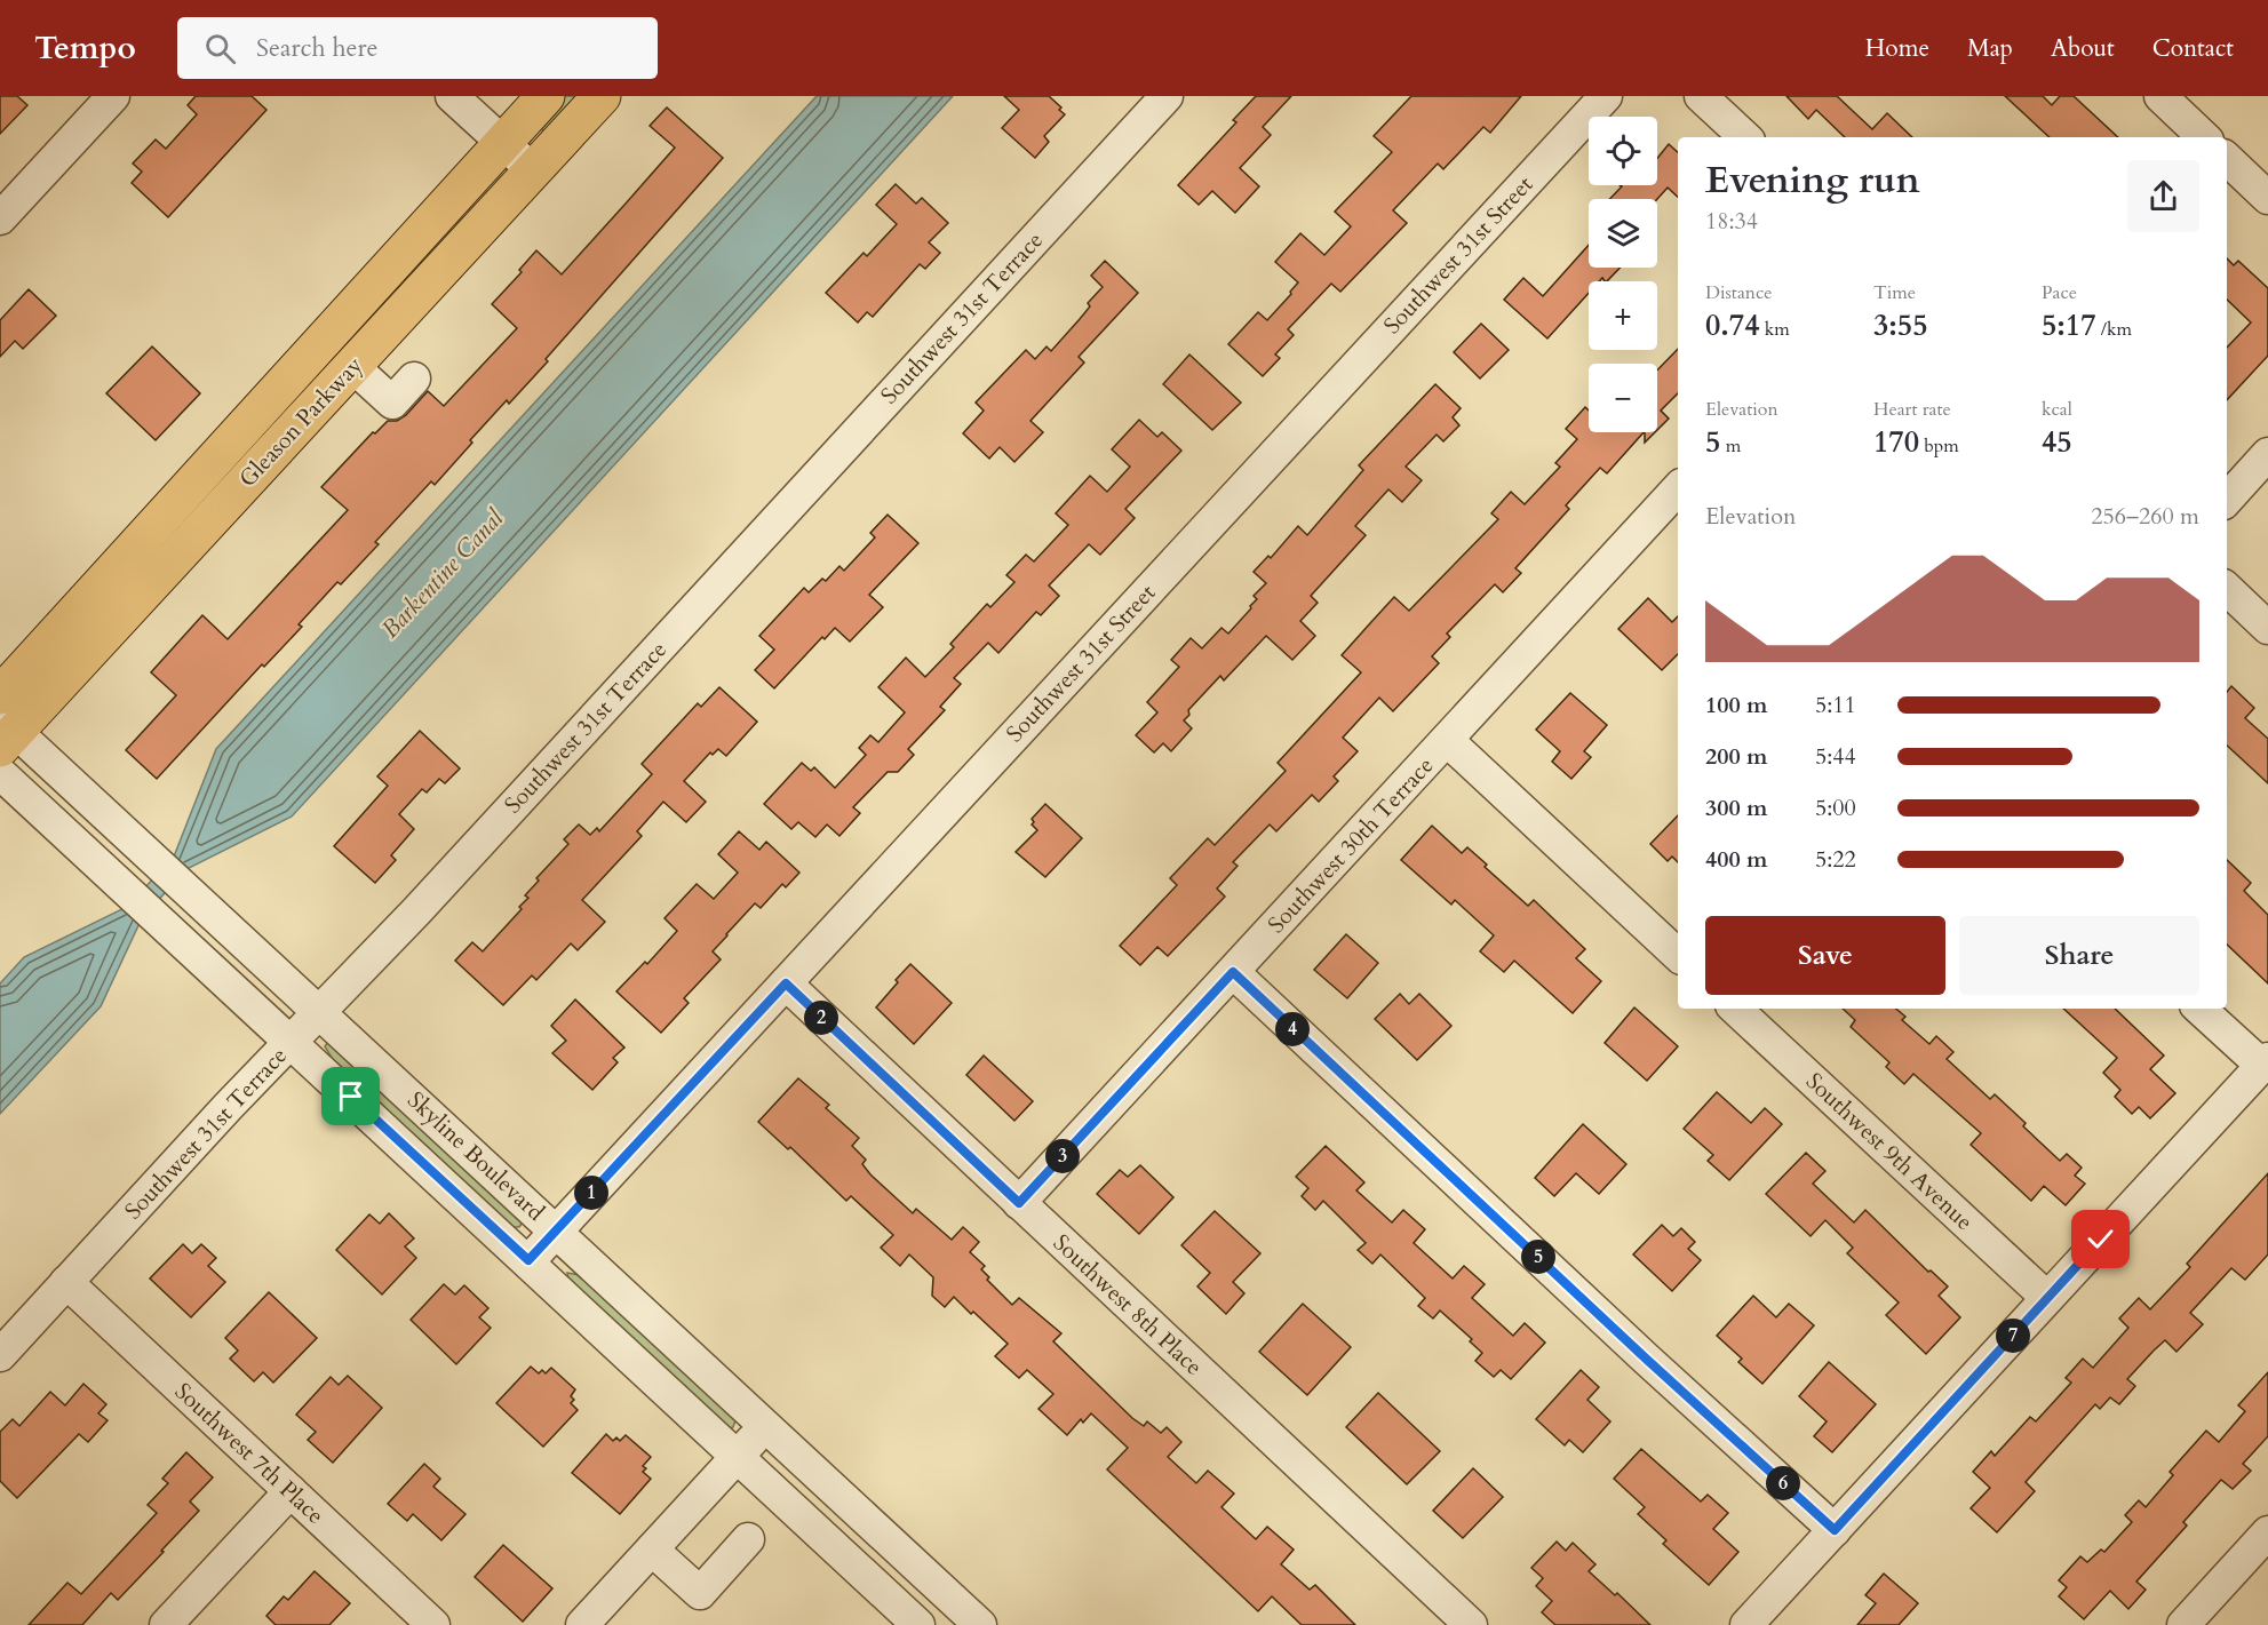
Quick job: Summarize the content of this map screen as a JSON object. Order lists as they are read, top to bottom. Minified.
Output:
{"streets":{"main road":["Gleason Parkway"],"street":["Southwest 31st Street","Southwest 31st Terrace","Southwest 30th Terrace","Southwest 9th Avenue","Skyline Boulevard","Southwest 8th Place","Southwest 7th Place"]},"crossings":[["Southwest 31st Street","Skyline Boulevard"],["Southwest 31st Street","Southwest 8th Place"],["Southwest 31st Terrace","Skyline Boulevard"],["Southwest 31st Terrace","Southwest 7th Place"],["Gleason Parkway","Skyline Boulevard"],["Southwest 30th Terrace","Southwest 8th Place"]],"water":["Barkentine Canal"],"page":{"header":"Tempo","search":"Search here","nav":["Home","Map","About","Contact"],"map_buttons":["+","−"],"heading":["Evening run","18:34"],"stats":[["Distance","0.74 km"],["Time","3:55"],["Pace","5:17 /km"],["Elevation","5 m"],["Heart rate","170 bpm"],["kcal","45"]],"chart":["Elevation","256–260 m"],"list":[{"name":"100 m","note":"5:11"},{"name":"200 m","note":"5:44"},{"name":"300 m","note":"5:00"},{"name":"400 m","note":"5:22"}],"buttons":["Save","Share"],"pins":["2","4","3","1","5","7","6"]}}
